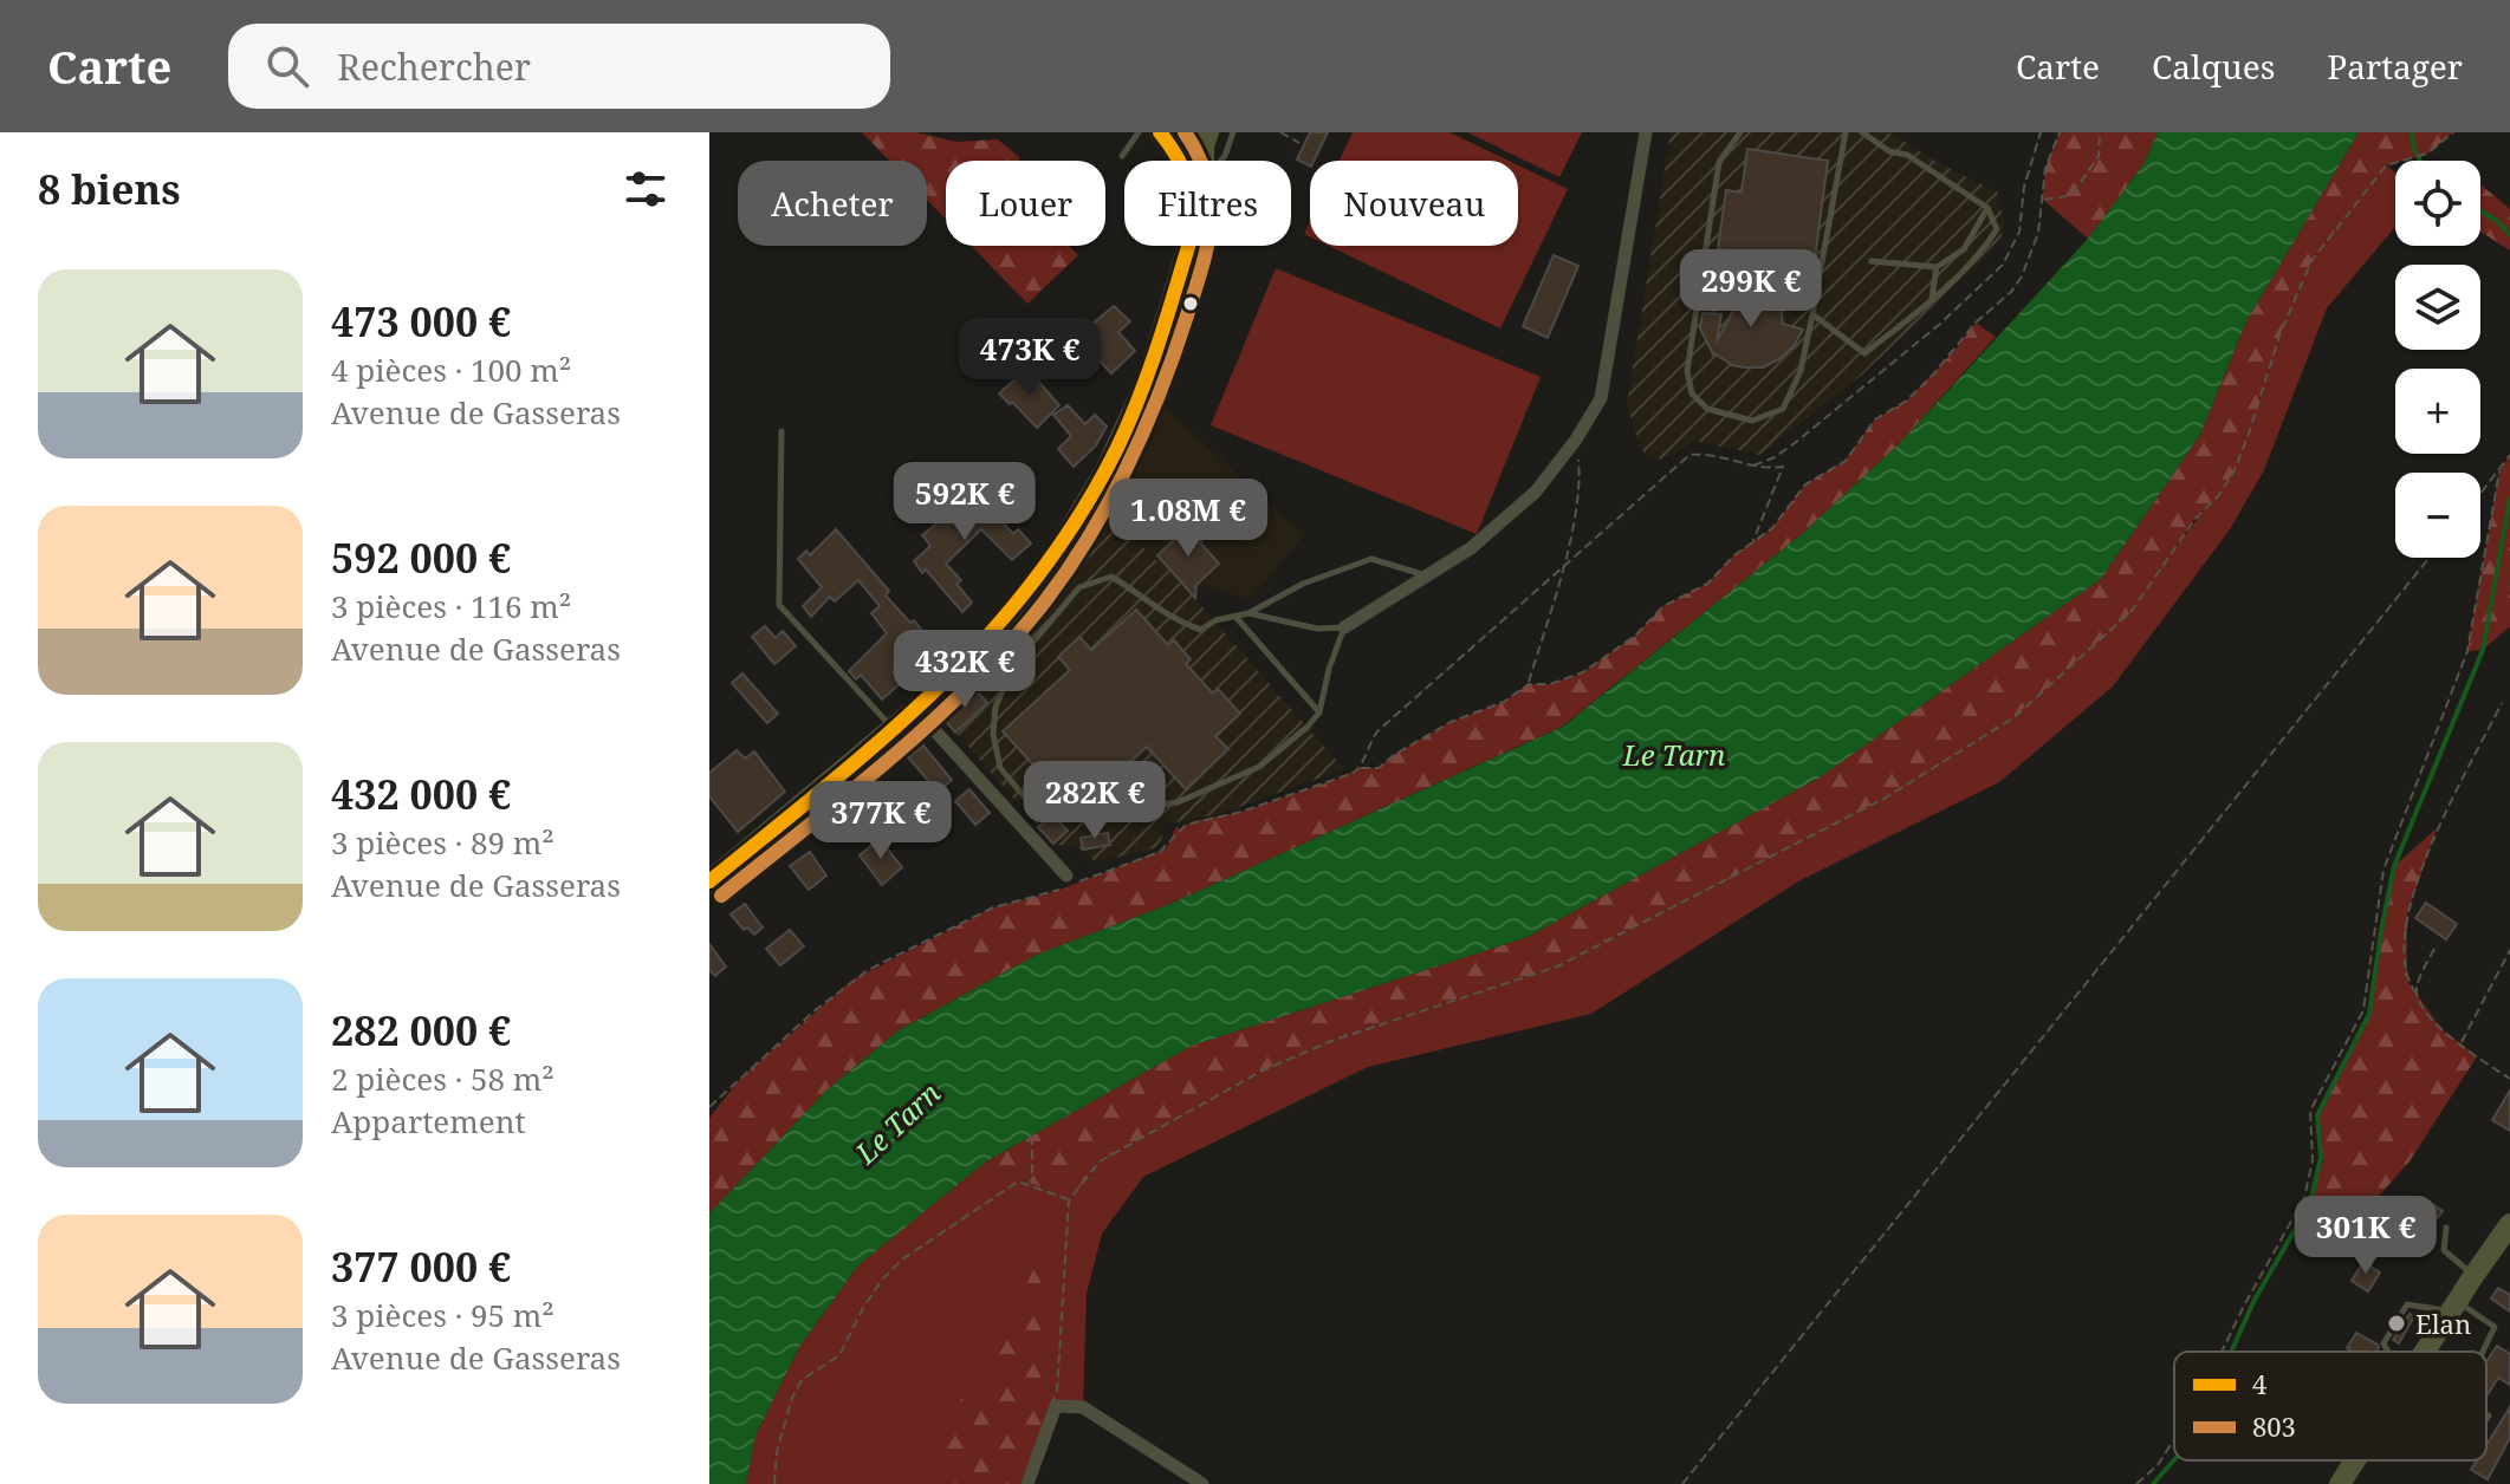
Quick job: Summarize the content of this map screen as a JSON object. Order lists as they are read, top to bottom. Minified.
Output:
{"water":["Le Tarn"],"places":["Elan"],"lines":["transit line 4","transit line 803"],"legend":["4","803"],"page":{"header":"Carte","search":"Rechercher","nav":["Carte","Calques","Partager"],"heading":"8 biens","map_buttons":["+","−"],"chip":["Acheter","Louer","Filtres","Nouveau"],"list":[{"name":"473 000 €","note":"4 pièces · 100 m² · Avenue de Gasseras"},{"name":"592 000 €","note":"3 pièces · 116 m² · Avenue de Gasseras"},{"name":"432 000 €","note":"3 pièces · 89 m² · Avenue de Gasseras"},{"name":"282 000 €","note":"2 pièces · 58 m² · Appartement"},{"name":"377 000 €","note":"3 pièces · 95 m² · Avenue de Gasseras"}],"price":["299K €","473K €","592K €","1.08M €","432K €","282K €","377K €","301K €"]}}
